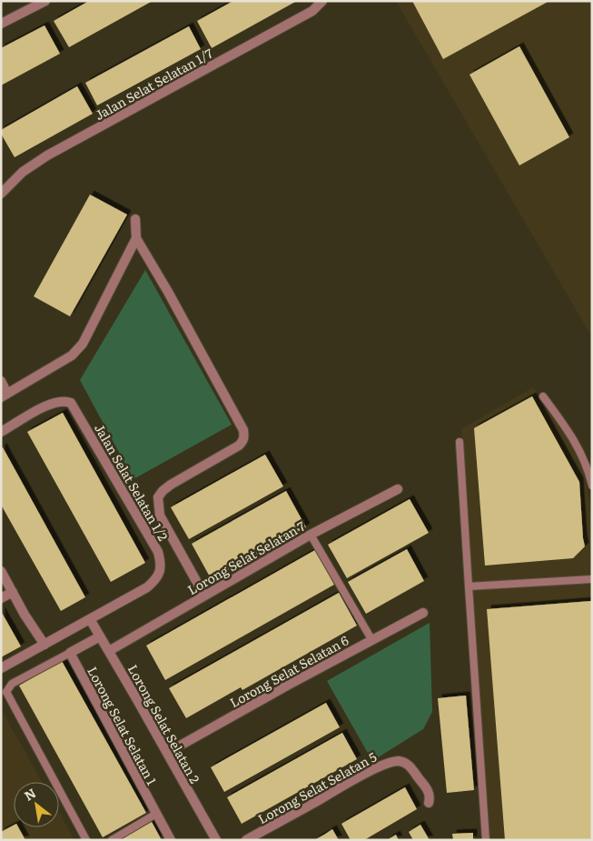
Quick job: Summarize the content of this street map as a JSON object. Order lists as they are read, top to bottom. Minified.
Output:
{"streets":{"street":["Jalan Selat Selatan 1/7","Jalan Selat Selatan 1/2","Lorong Selat Selatan 7","Lorong Selat Selatan 6","Lorong Selat Selatan 2","Lorong Selat Selatan 1","Lorong Selat Selatan 5"]},"crossings":[["Jalan Selat Selatan 1/2","Lorong Selat Selatan 2"],["Lorong Selat Selatan 7","Lorong Selat Selatan 2"],["Lorong Selat Selatan 6","Lorong Selat Selatan 2"]],"north":"top left"}
